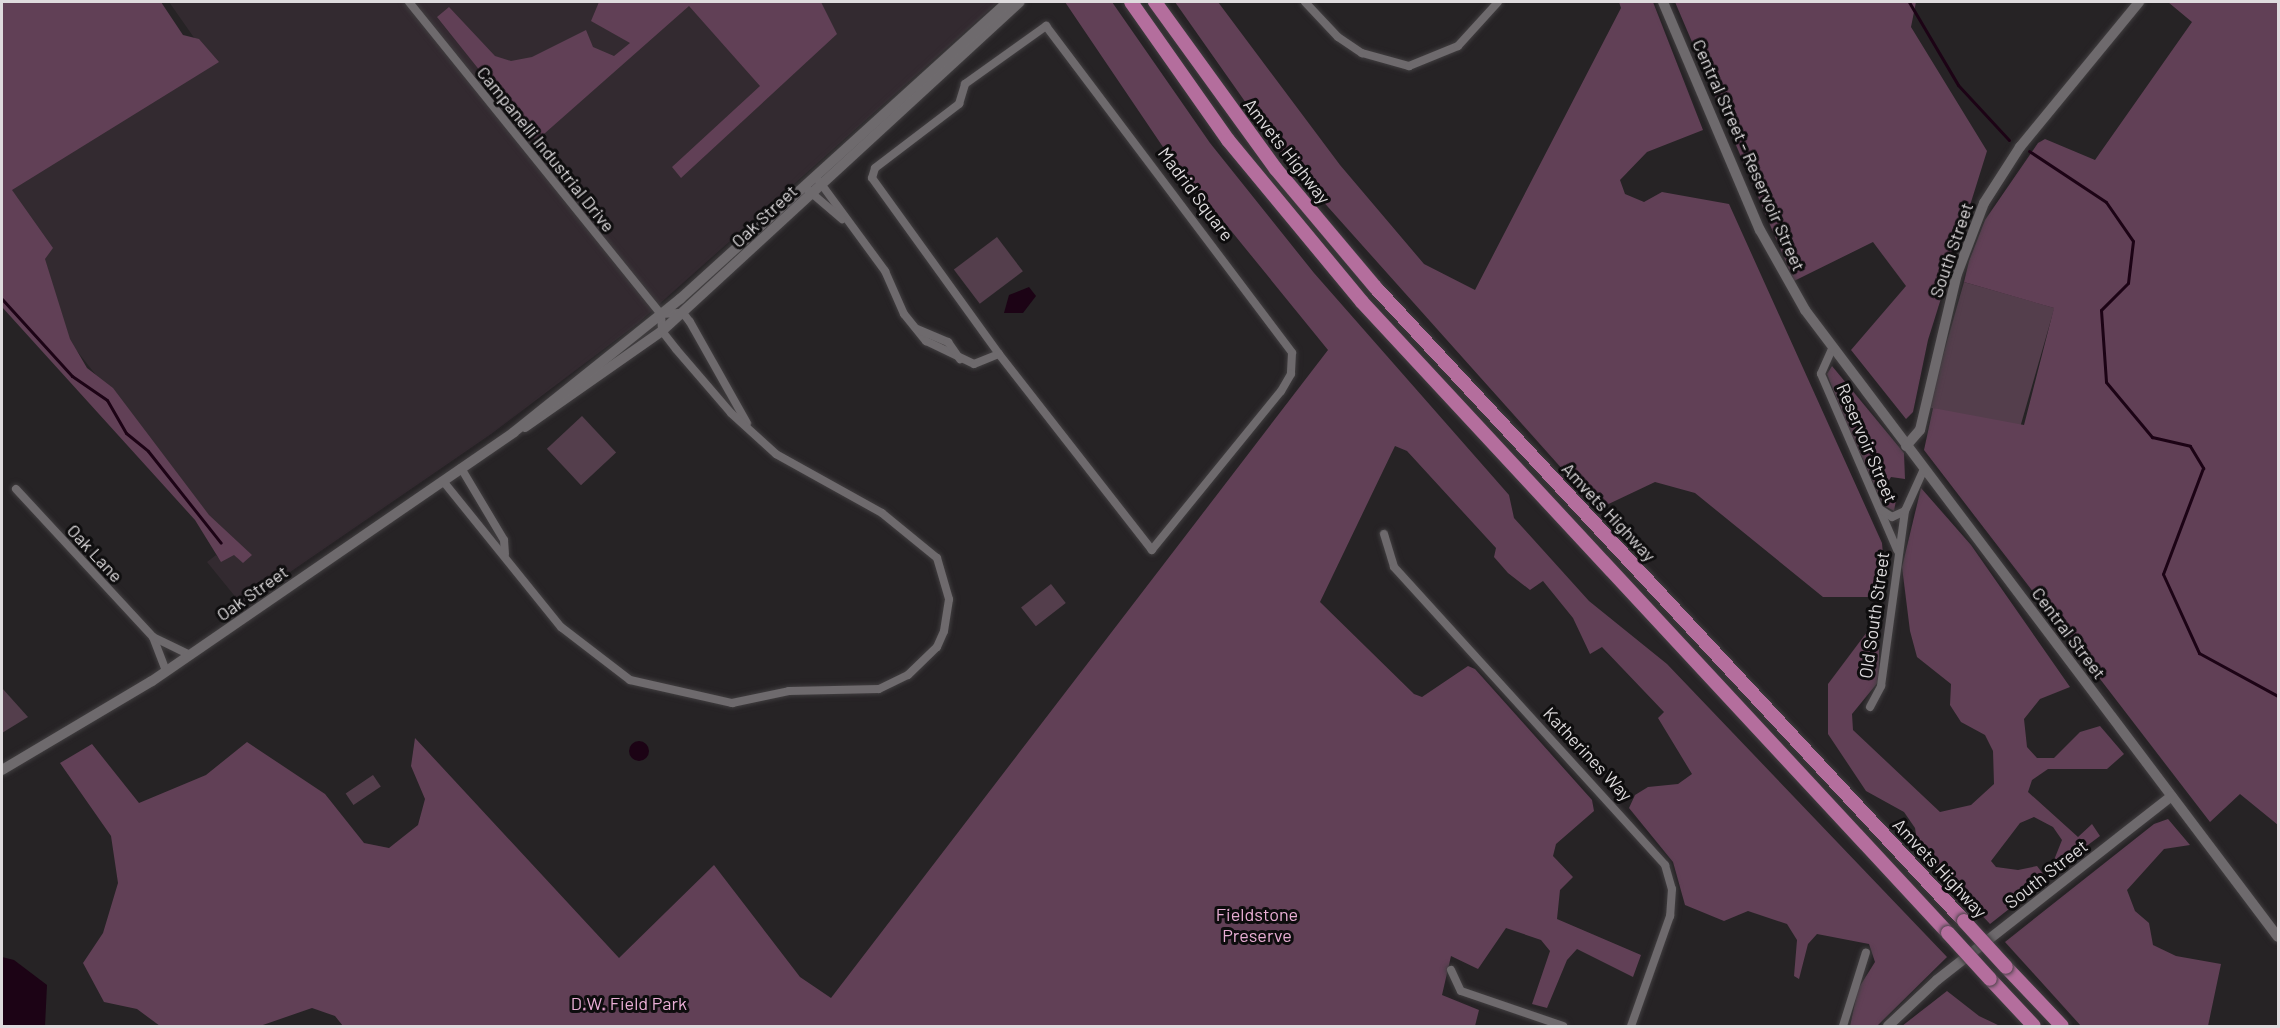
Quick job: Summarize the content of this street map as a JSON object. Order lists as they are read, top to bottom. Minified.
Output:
{"streets":{"highway":["Amvets Highway"],"street":["Campanelli Industrial Drive","Central Street - Reservoir Street","Madrid Square","Oak Street","South Street","Reservoir Street","Oak Lane","Old South Street","Central Street","Katherines Way"]},"crossings":[["Campanelli Industrial Drive","Oak Street"],["Central Street - Reservoir Street","Reservoir Street"],["Central Street - Reservoir Street","Central Street"],["Oak Street","Oak Lane"],["South Street","Central Street"],["Reservoir Street","Old South Street"],["Reservoir Street","Central Street"]],"parks":["Fieldstone Preserve","D.W. Field Park"]}
